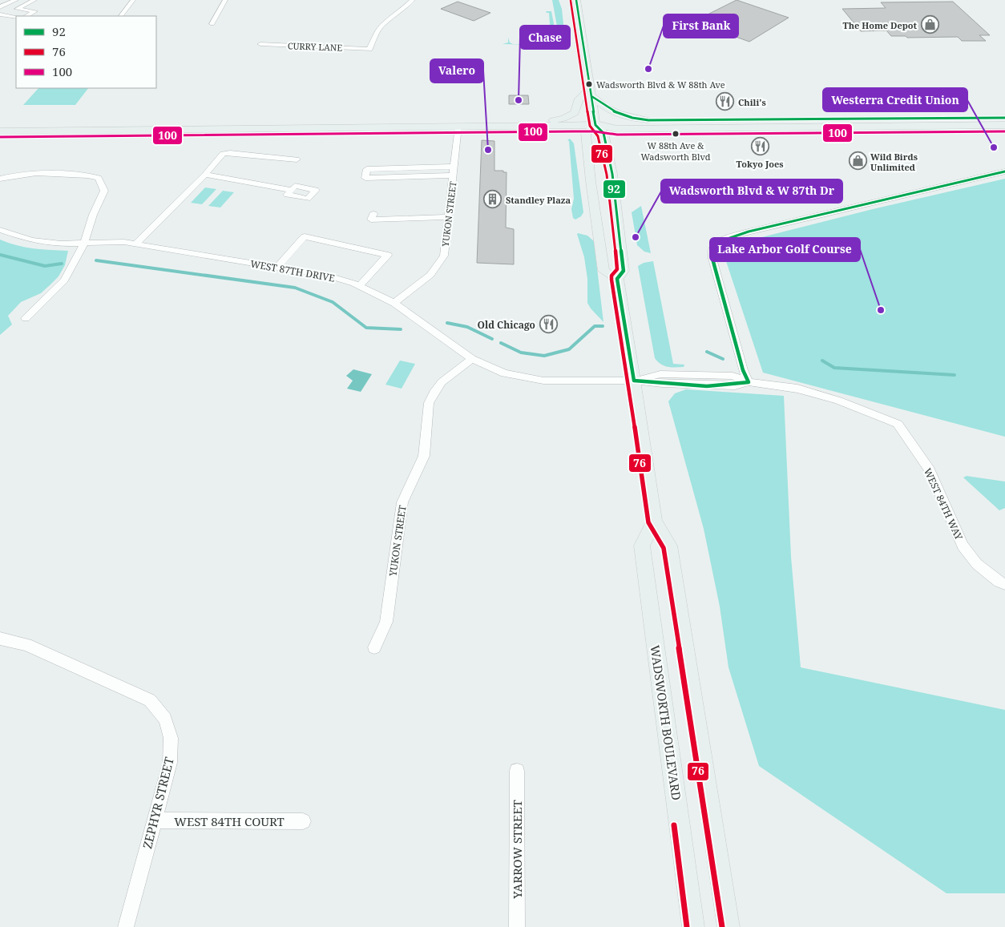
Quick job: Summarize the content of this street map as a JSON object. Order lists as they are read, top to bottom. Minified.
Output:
{"streets":{"main road":["WADSWORTH BOULEVARD"],"street":["CURRY LANE","YUKON STREET","WEST 87TH DRIVE","WEST 84TH WAY","ZEPHYR STREET","WEST 84TH COURT","YARROW STREET"]},"crossings":[["YUKON STREET","WEST 87TH DRIVE"],["WEST 87TH DRIVE","WEST 84TH WAY"],["ZEPHYR STREET","WEST 84TH COURT"]],"places":{"shop":["The Home Depot","Wild Birds Unlimited"],"other":["First Bank","Wadsworth Blvd & W 88th Ave","Chase","W 88th Ave & Wadsworth Blvd","Westerra Credit Union","Valero","Wadsworth Blvd & W 87th Dr","Lake Arbor Golf Course"],"restaurant":["Chili's","Tokyo Joes","Old Chicago"],"building":["Standley Plaza"]},"lines":["transit line 92","transit line 76","transit line 100"],"legend":["92","76","100"]}
